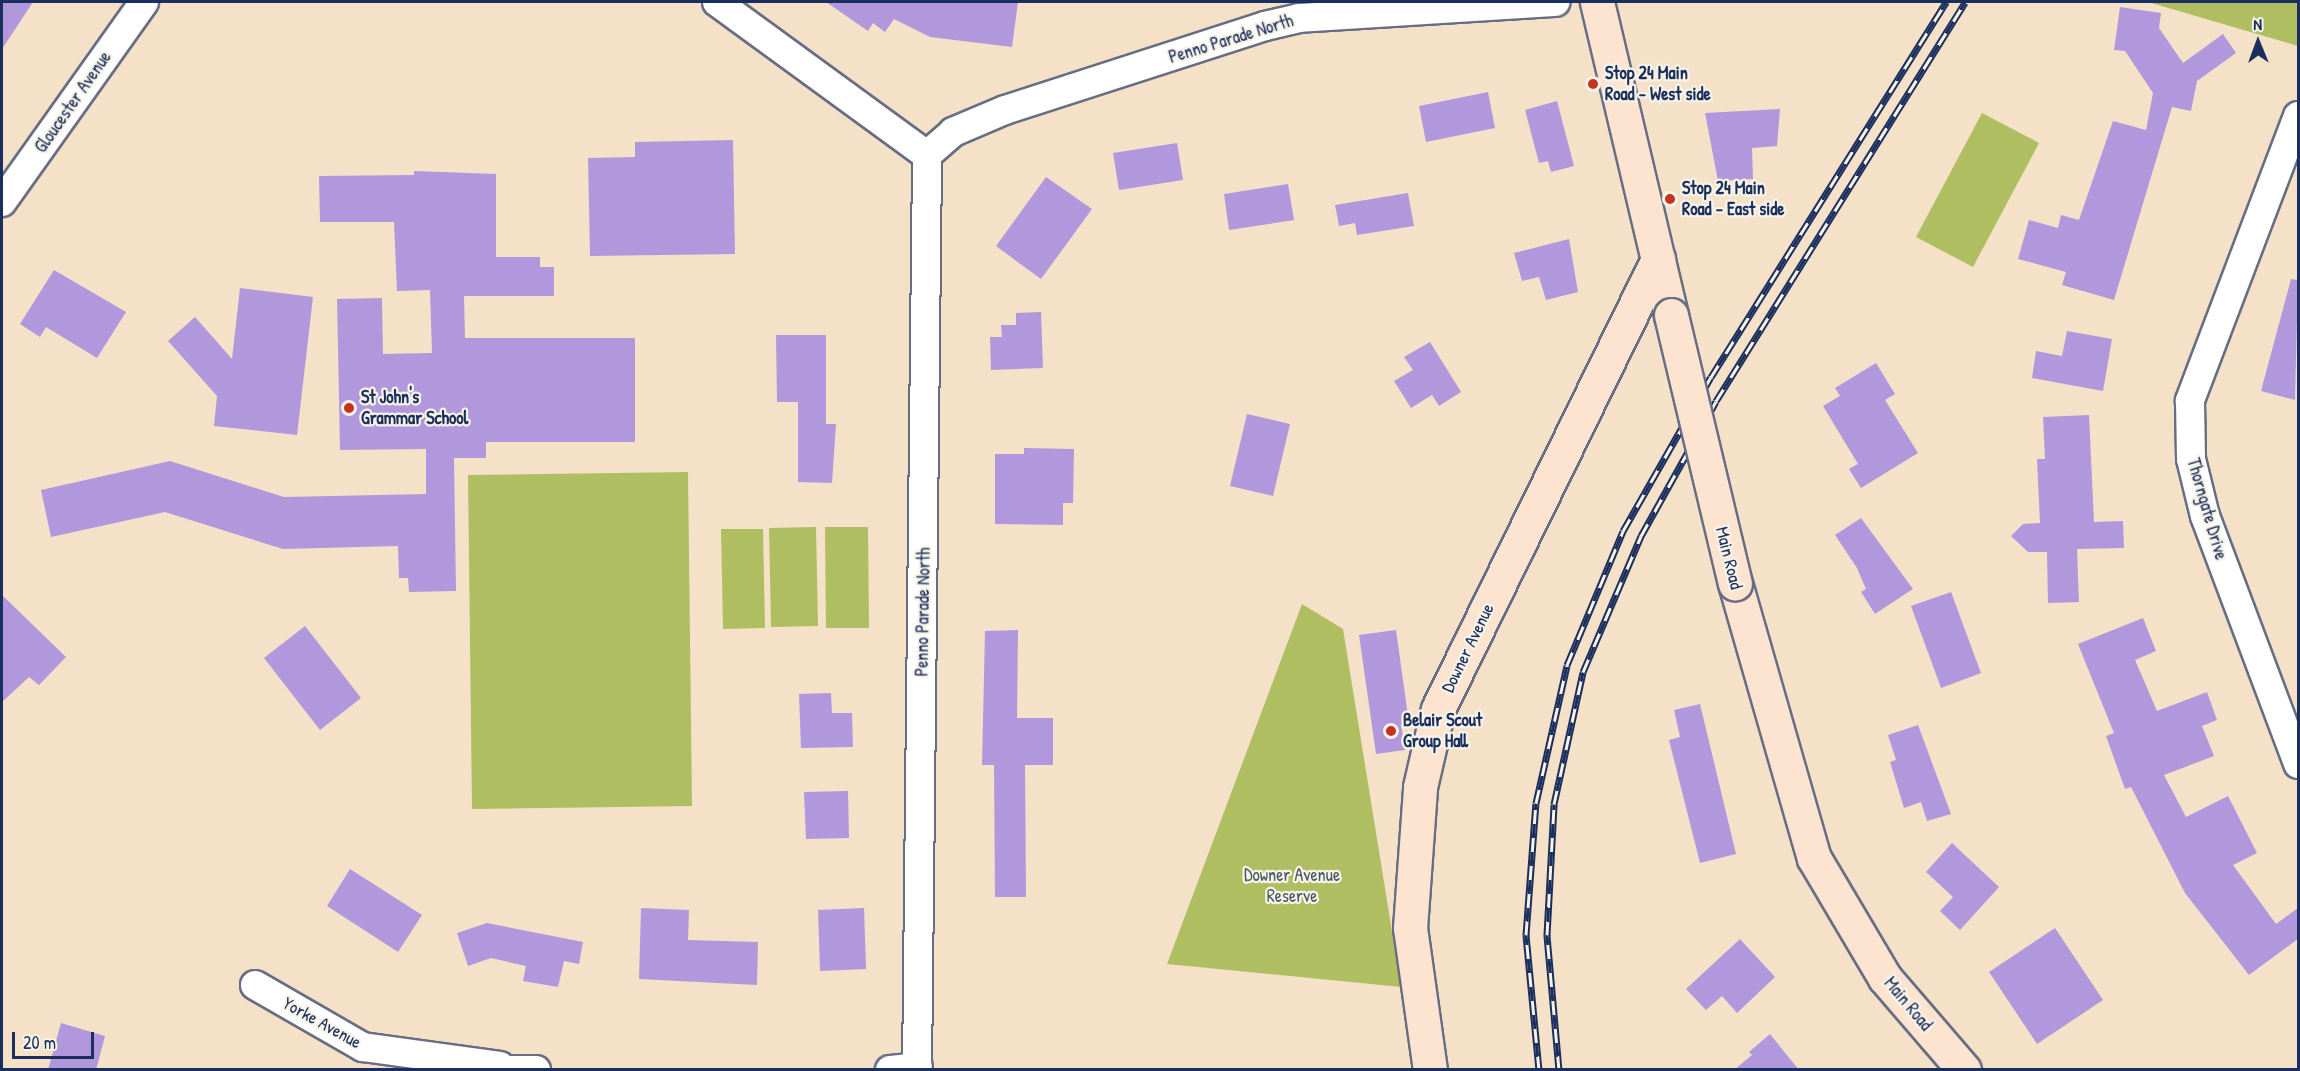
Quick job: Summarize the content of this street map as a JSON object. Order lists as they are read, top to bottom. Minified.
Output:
{"streets":{"main road":["Main Road","Downer Avenue"],"street":["Penno Parade North","Gloucester Avenue","Thorngate Drive","Yorke Avenue"]},"crossings":[["Main Road","Downer Avenue"]],"parks":["Downer Avenue Reserve"],"places":["Stop 24 Main Road - West side","Stop 24 Main Road - East side","St John's Grammar School","Belair Scout Group Hall"],"scale_bar":"20 m","north":"top"}
